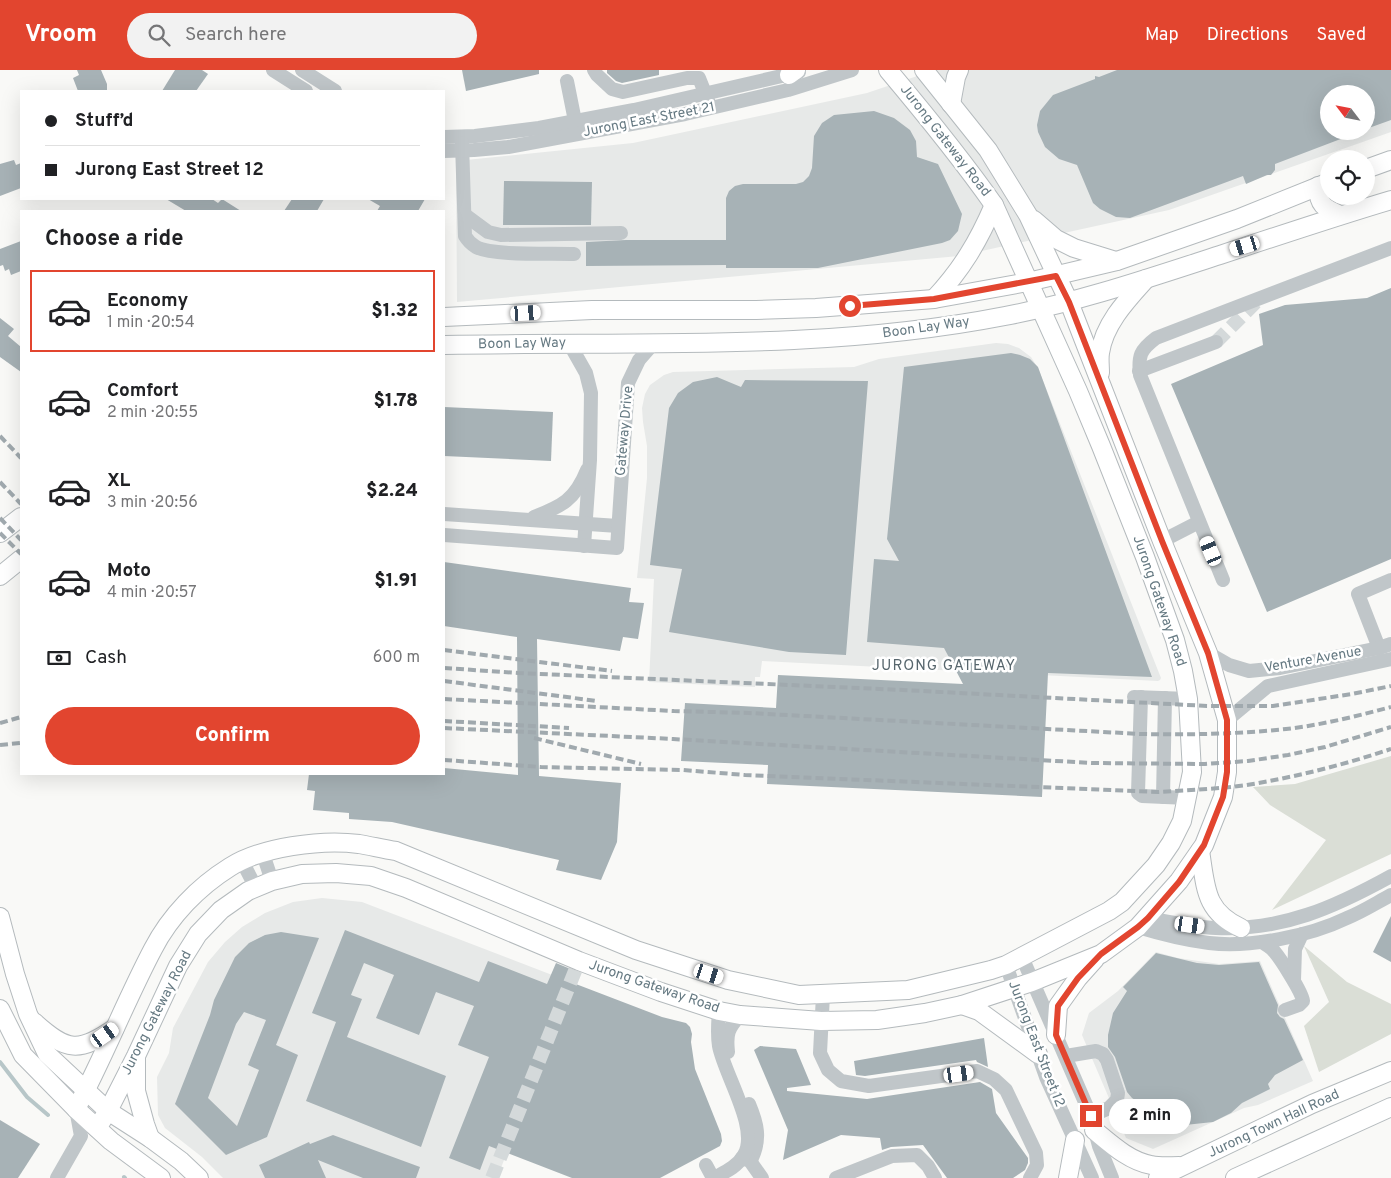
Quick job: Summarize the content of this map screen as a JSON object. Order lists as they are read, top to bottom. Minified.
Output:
{"streets":{"main road":["Jurong Gateway Road","Boon Lay Way","Jurong Town Hall Road"],"street":["Jurong East Street 21","Gateway Drive","Venture Avenue","Jurong East Street 12"]},"crossings":[["Jurong Gateway Road","Boon Lay Way"],["Jurong Gateway Road","Venture Avenue"],["Jurong Gateway Road","Jurong East Street 12"],["Boon Lay Way","Gateway Drive"]],"districts":["JURONG GATEWAY"],"north":"top left","page":{"header":"Vroom","search":"Search here","nav":["Map","Directions","Saved"],"banner":["Stuff’d","Jurong East Street 12"],"heading":"Choose a ride","list":[{"name":"Economy","note":"1 min · 20:54","value":"$1.32"},{"name":"Comfort","note":"2 min · 20:55","value":"$1.78"},{"name":"XL","note":"3 min · 20:56","value":"$2.24"},{"name":"Moto","note":"4 min · 20:57","value":"$1.91"}],"pay":["Cash","600 m"],"buttons":"Confirm","bubble":"2 min"}}
